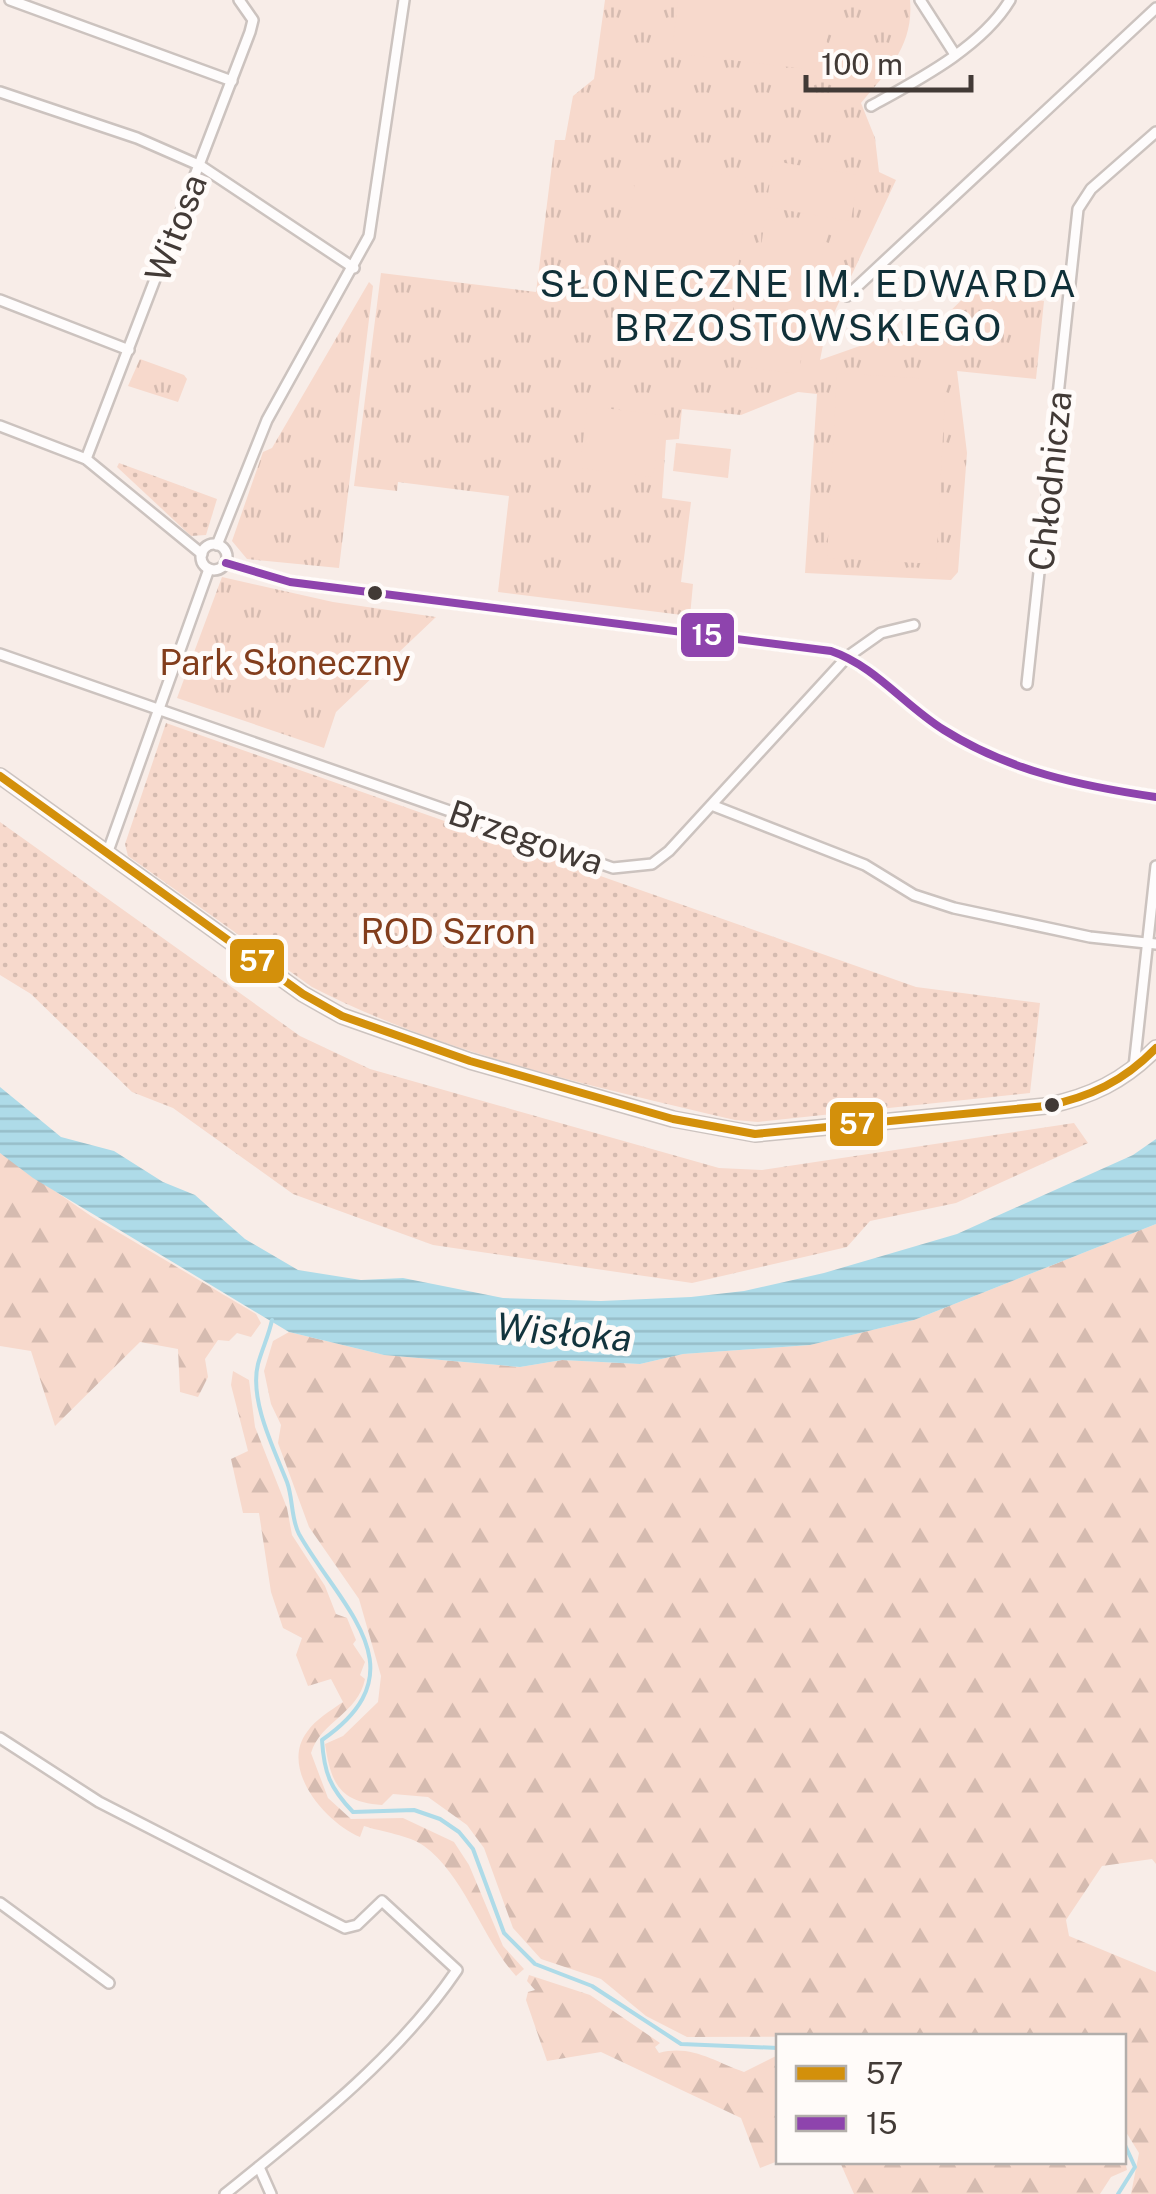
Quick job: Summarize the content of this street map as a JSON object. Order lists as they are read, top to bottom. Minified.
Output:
{"streets":{"street":["Witosa","Chłodnicza","Brzegowa"]},"districts":["SŁONECZNE IM. EDWARDA BRZOSTOWSKIEGO"],"water":["Wisłoka"],"parks":["Park Słoneczny","ROD Szron"],"lines":["transit line 15","transit line 57"],"legend":["57","15"],"scale_bar":"100 m"}
